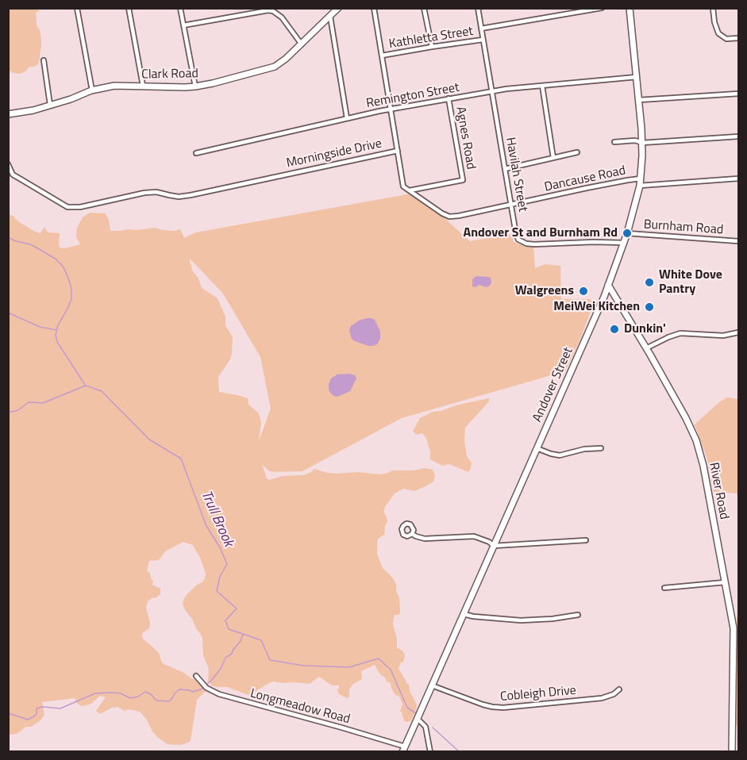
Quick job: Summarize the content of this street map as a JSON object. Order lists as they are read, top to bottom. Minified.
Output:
{"streets":{"main road":["Clark Road","Andover Street","River Road"],"street":["Kathletta Street","Remington Street","Agnes Road","Morningside Drive","Havilah Street","Dancause Road","Burnham Road","Cobleigh Drive","Longmeadow Road"]},"crossings":[["Kathletta Street","Havilah Street"],["Remington Street","Agnes Road"],["Remington Street","Havilah Street"],["Remington Street","Andover Street"],["Agnes Road","Dancause Road"],["Havilah Street","Dancause Road"],["Havilah Street","Andover Street"],["Dancause Road","Andover Street"],["Burnham Road","Andover Street"],["Andover Street","River Road"],["Andover Street","Cobleigh Drive"],["Andover Street","Longmeadow Road"]],"water":["Trull Brook"],"places":["Andover St and Burnham Rd","White Dove Pantry","Walgreens","MeiWei Kitchen","Dunkin'"]}
